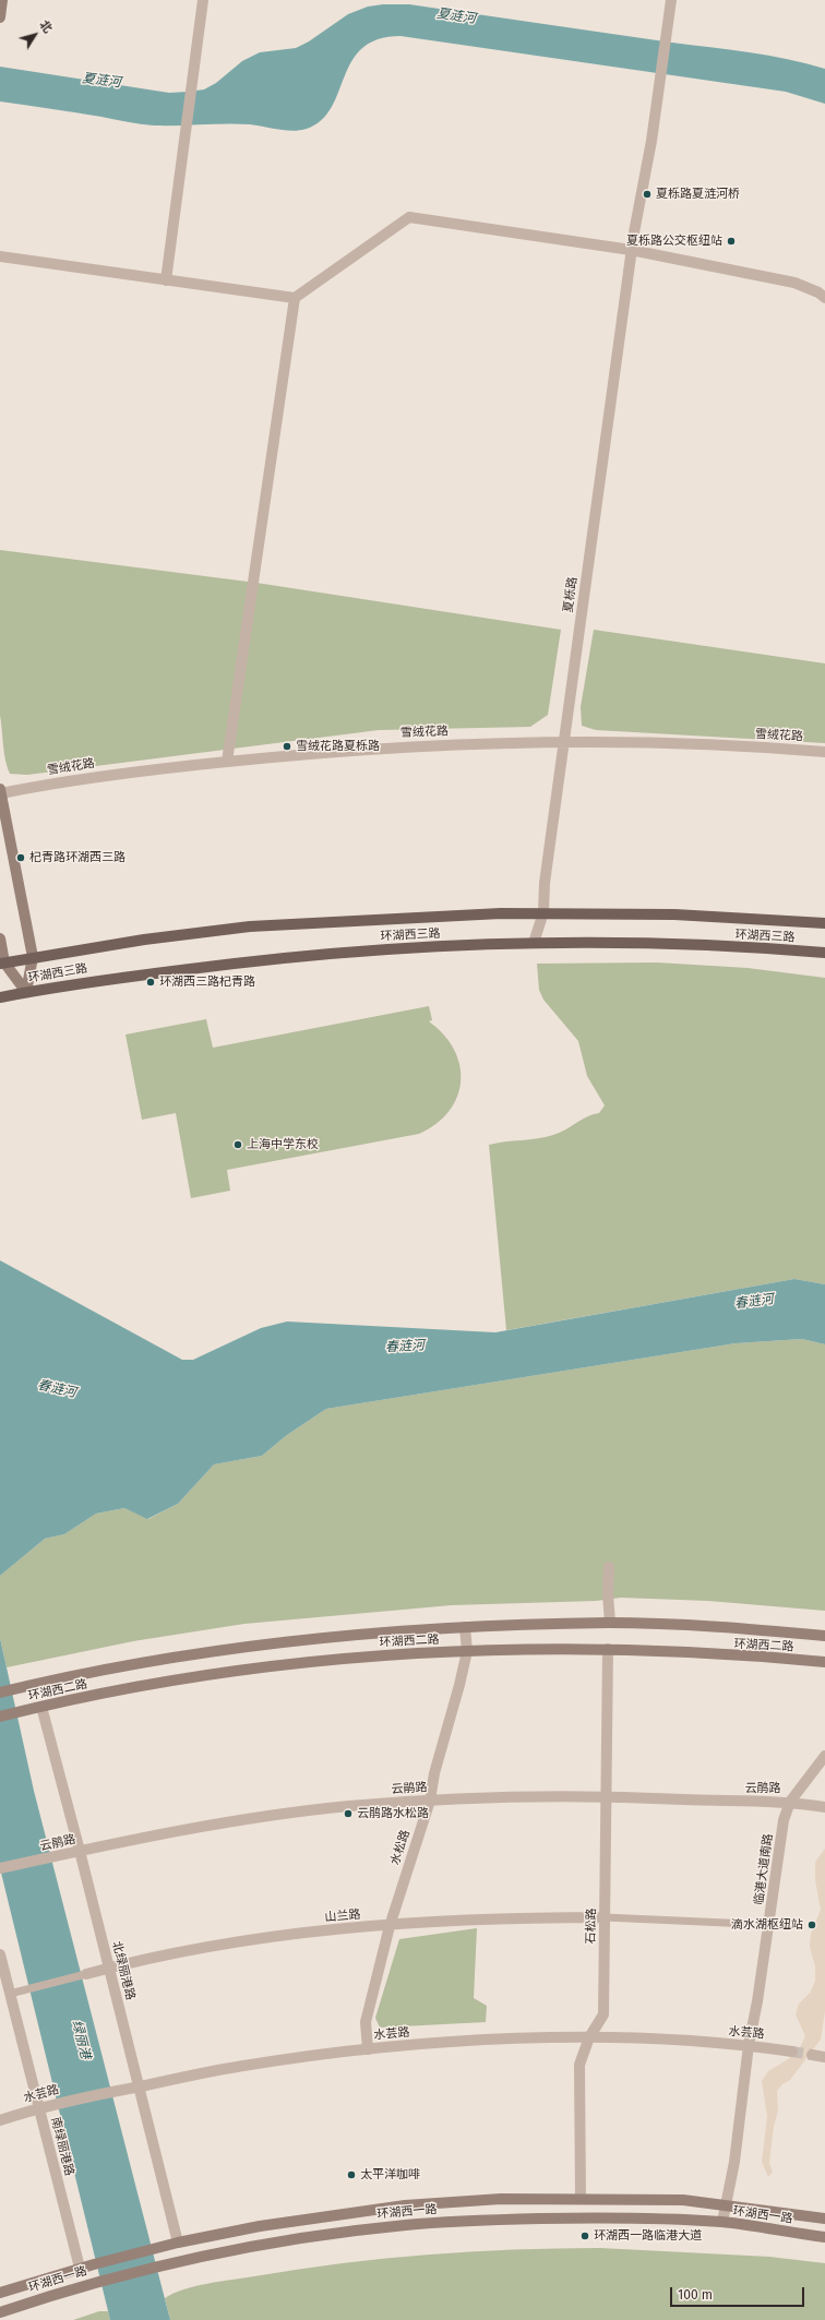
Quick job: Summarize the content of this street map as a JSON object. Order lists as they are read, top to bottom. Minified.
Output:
{"streets":{"main road":["环湖西三路","环湖西二路","环湖西一路"],"street":["夏栎路","雪绒花路","云鹃路","水松路","临港大道南路","山兰路","石松路","北绿丽港路","水芸路","南绿丽港路"]},"crossings":[["夏栎路","雪绒花路"],["夏栎路","环湖西三路"],["环湖西二路","水松路"],["环湖西二路","石松路"],["环湖西二路","北绿丽港路"],["云鹃路","水松路"],["云鹃路","临港大道南路"],["云鹃路","石松路"],["云鹃路","北绿丽港路"],["水松路","山兰路"],["水松路","水芸路"],["临港大道南路","水芸路"],["临港大道南路","环湖西一路"],["山兰路","石松路"],["山兰路","北绿丽港路"],["石松路","水芸路"],["石松路","环湖西一路"],["北绿丽港路","水芸路"],["北绿丽港路","环湖西一路"],["水芸路","南绿丽港路"],["南绿丽港路","环湖西一路"]],"water":["夏涟河","春涟河","绿丽港"],"places":["夏栎路夏涟河桥","夏栎路公交枢纽站","雪绒花路夏栎路","杞青路环湖西三路","环湖西三路杞青路","上海中学东校","云鹃路水松路","滴水湖枢纽站","太平洋咖啡","环湖西一路临港大道"],"scale_bar":"100 m","north":"top right"}
